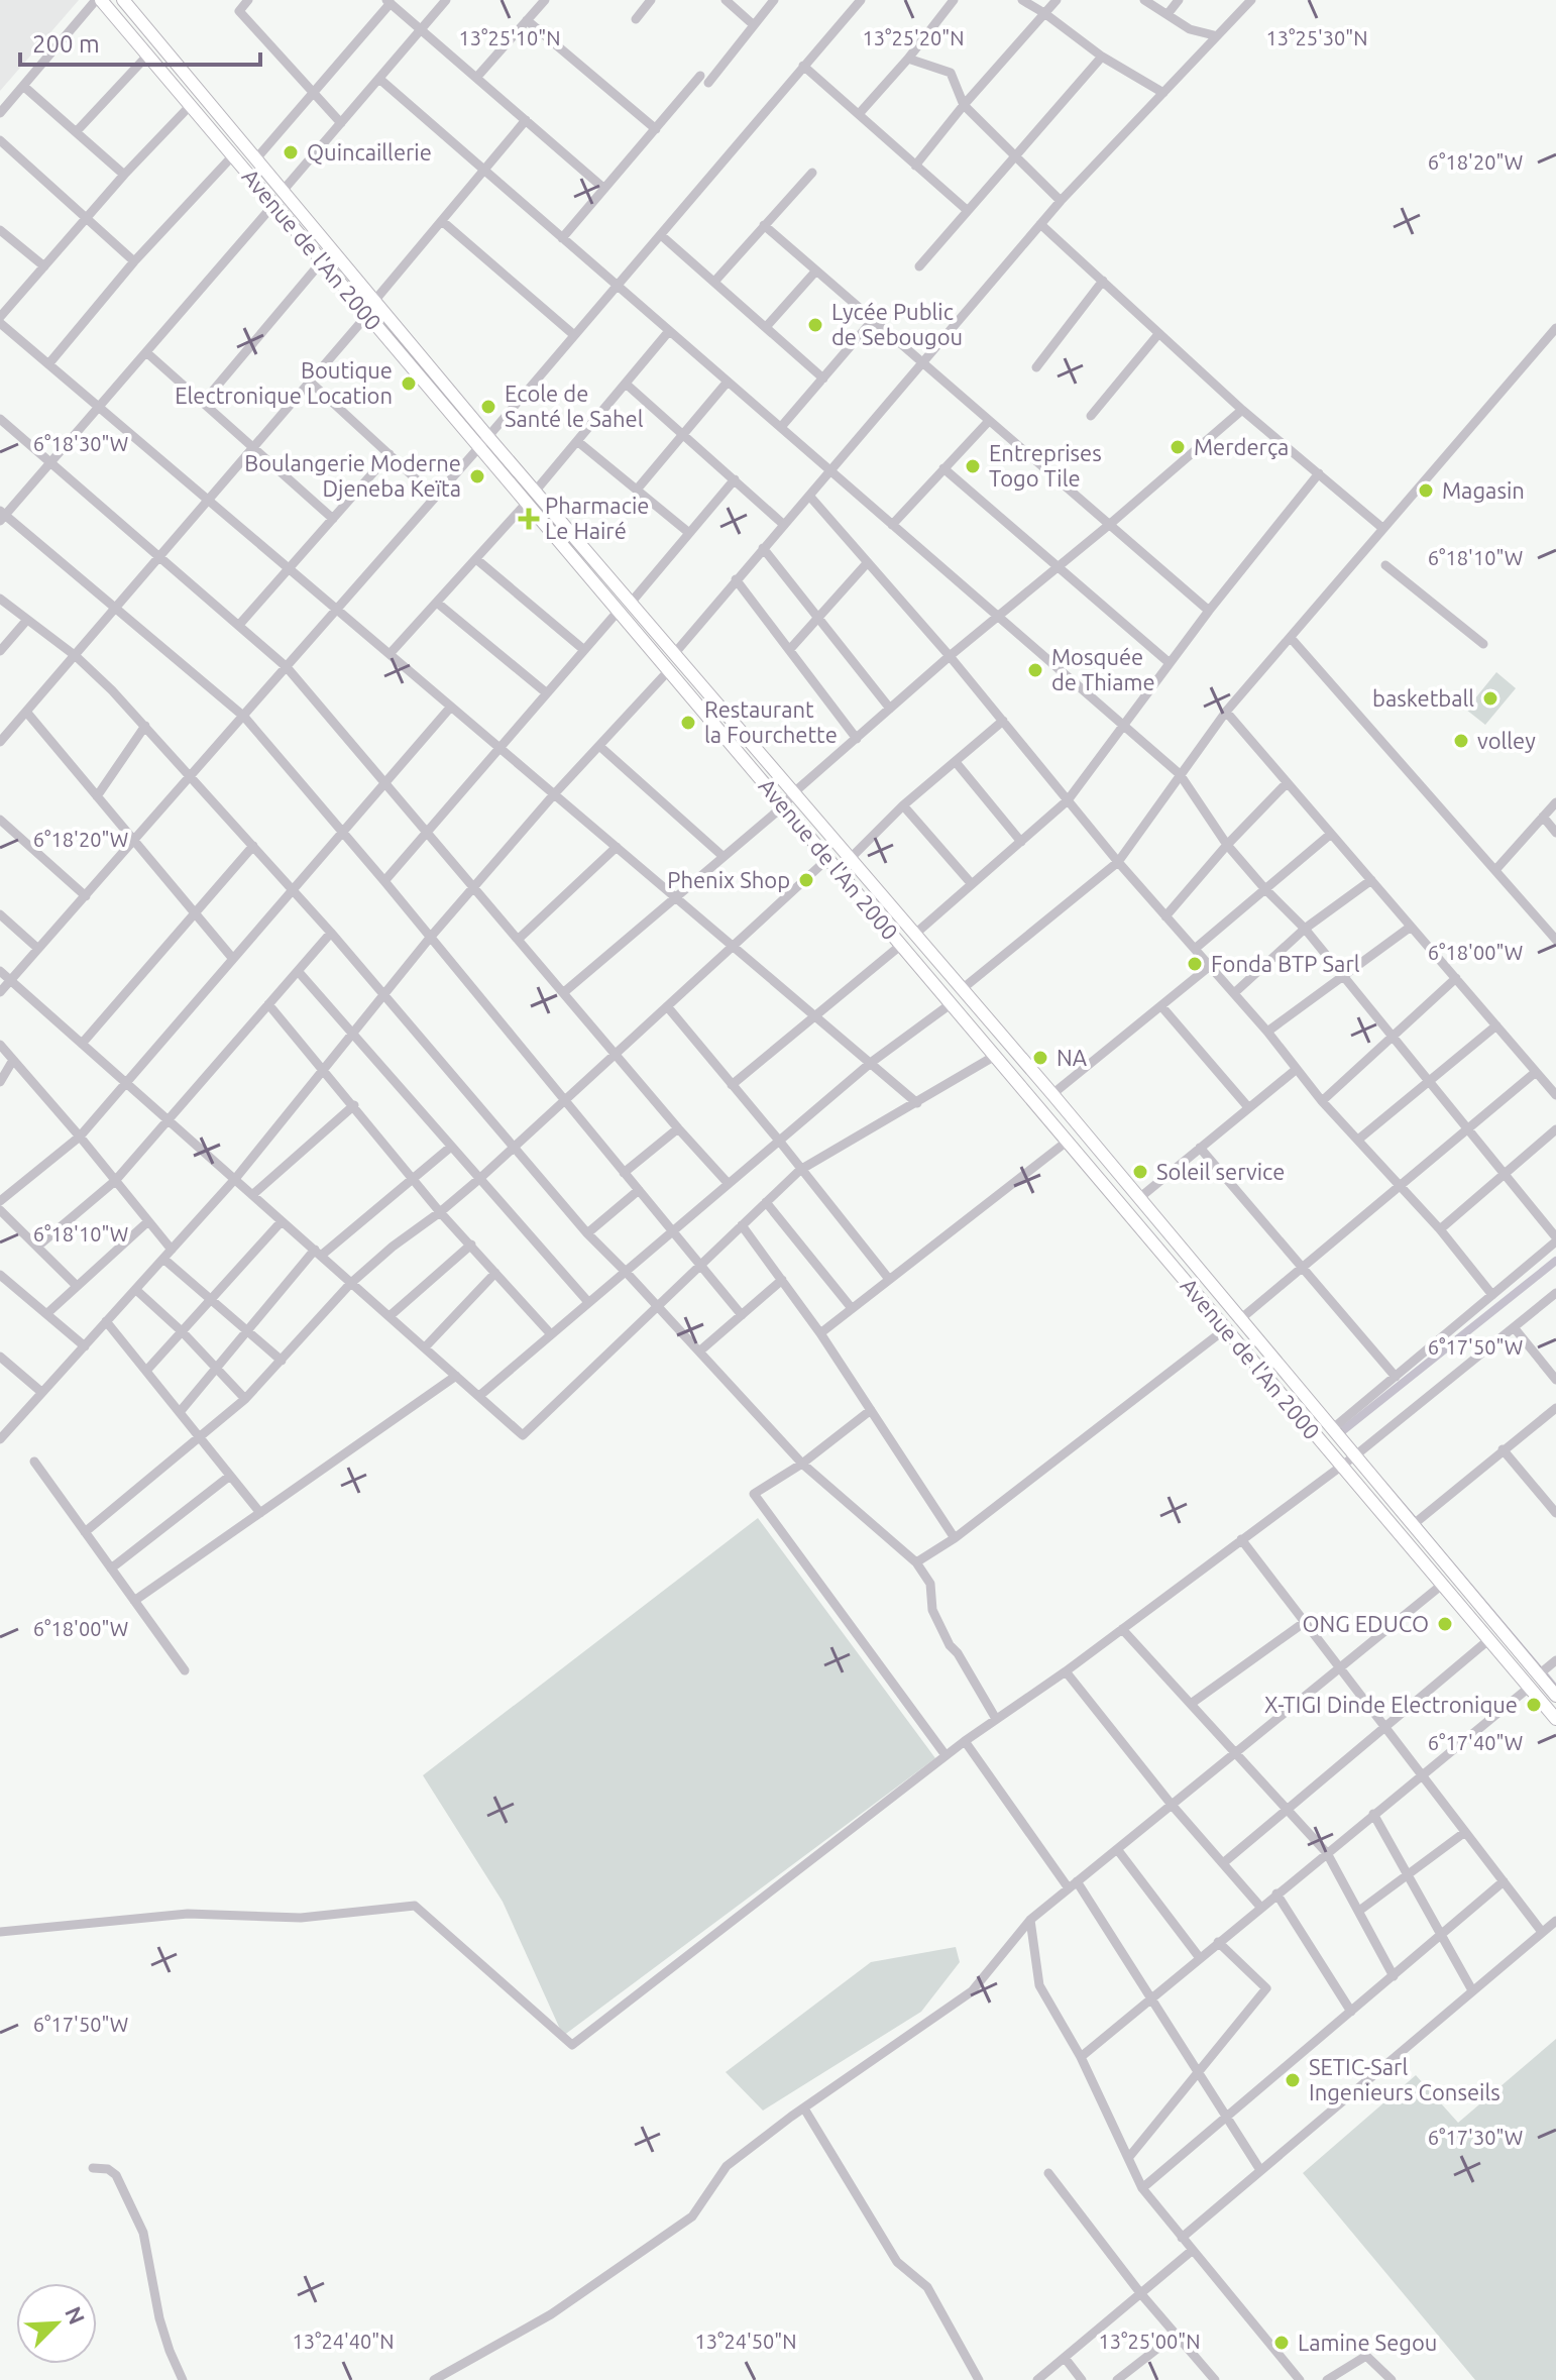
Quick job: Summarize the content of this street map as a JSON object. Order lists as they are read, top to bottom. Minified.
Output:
{"streets":{"main road":["Avenue de l'An 2000"]},"places":{"other":["Quincaillerie","Lycée Public de Sebougou","Boutique Electronique Location","Ecole de Santé le Sahel","Merderça","Entreprises Togo Tile","Boulangerie Moderne Djeneba Keïta","Magasin","Mosquée de Thiame","basketball","Restaurant la Fourchette","volley","Phenix Shop","Fonda BTP Sarl","NA","Soleil service","ONG EDUCO","X-TIGI Dinde Electronique","SETIC-Sarl Ingenieurs Conseils","Lamine Segou"],"health":["Pharmacie Le Hairé"]},"scale_bar":"200 m","north":"top right","coordinates":["13°25'10\"N","13°25'20\"N","13°25'30\"N","6°18'20\"W","6°18'30\"W","6°18'10\"W","6°18'00\"W","6°17'50\"W","6°17'40\"W","6°17'30\"W","13°24'40\"N","13°24'50\"N","13°25'00\"N"]}
